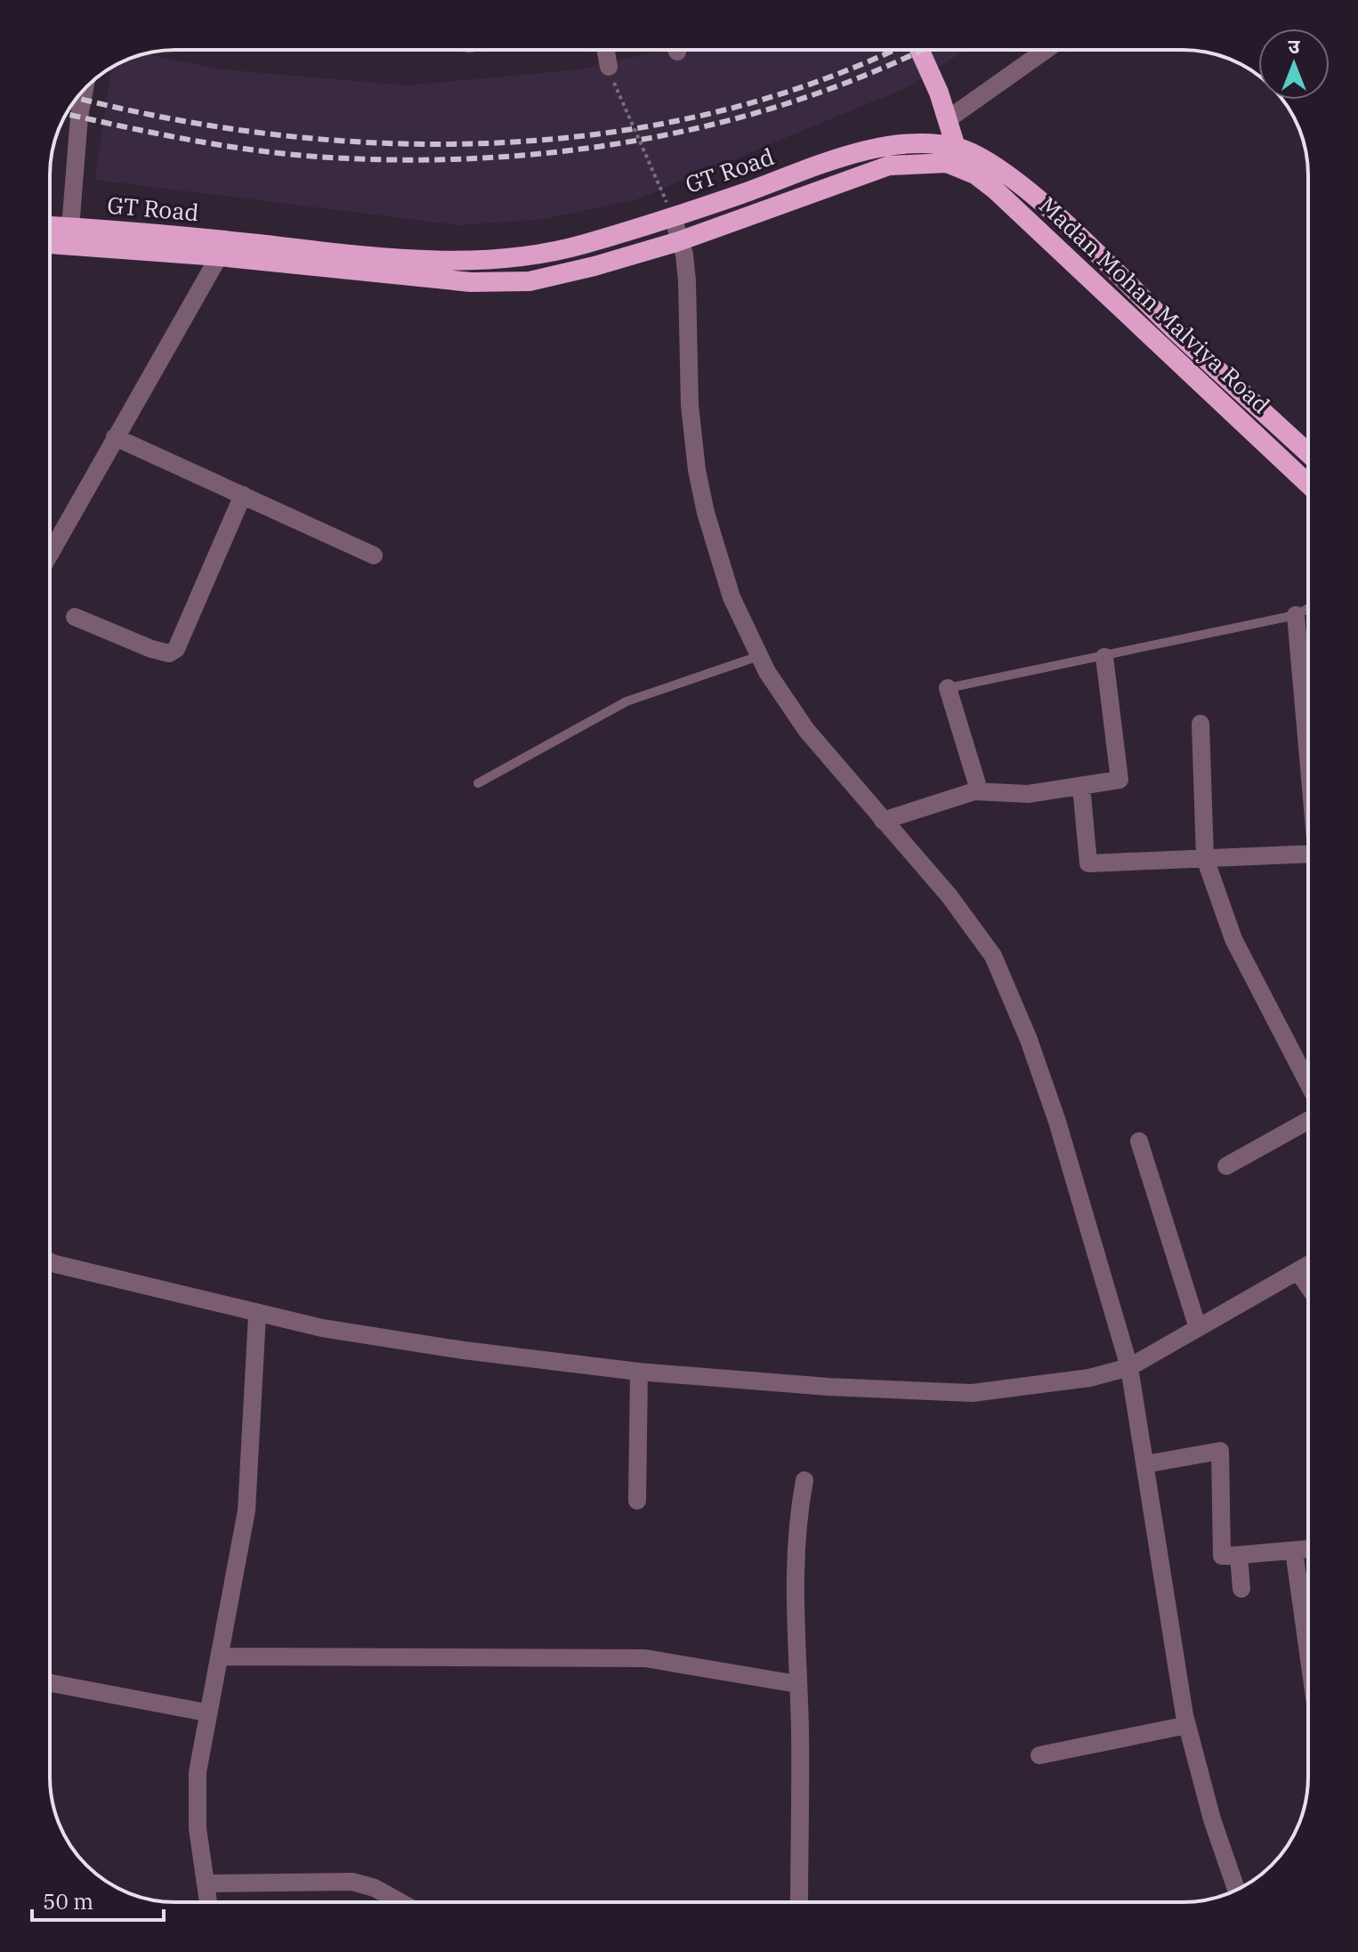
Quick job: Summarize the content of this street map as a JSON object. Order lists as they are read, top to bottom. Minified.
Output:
{"streets":{"highway":["GT Road","Madan Mohan Malviya Road"]},"crossings":[["GT Road","Madan Mohan Malviya Road"]],"scale_bar":"50 m","north":"top"}
